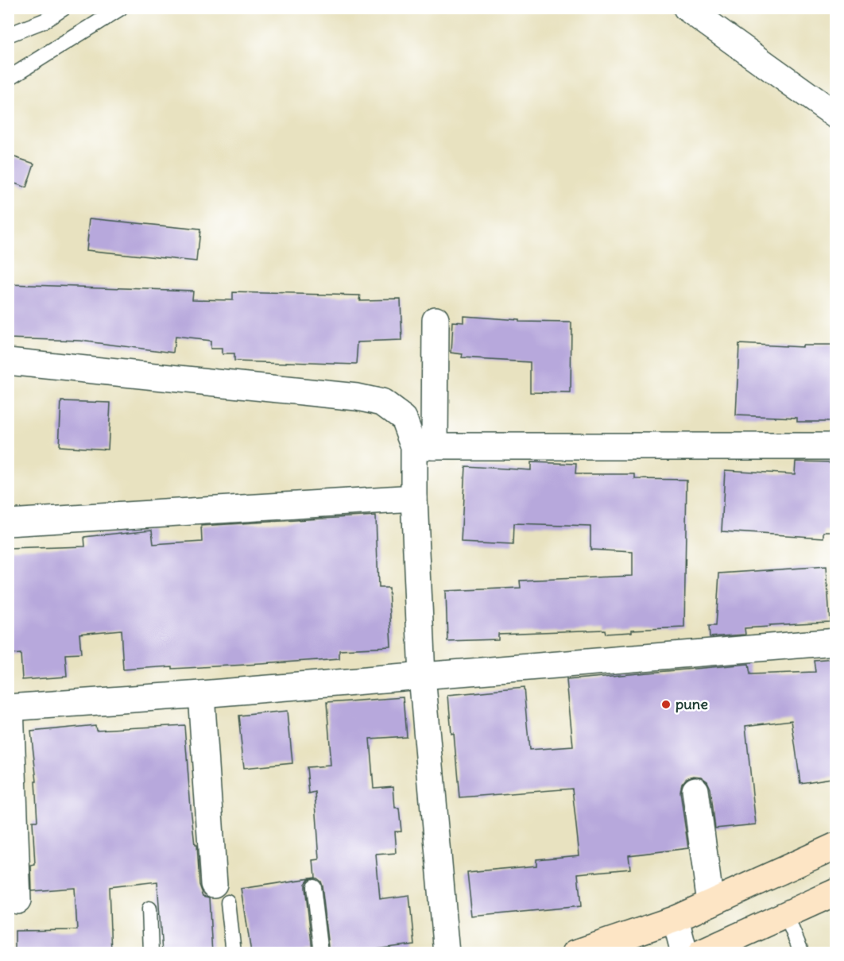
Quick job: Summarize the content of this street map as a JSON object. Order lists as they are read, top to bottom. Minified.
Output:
{"places":["pune"]}
